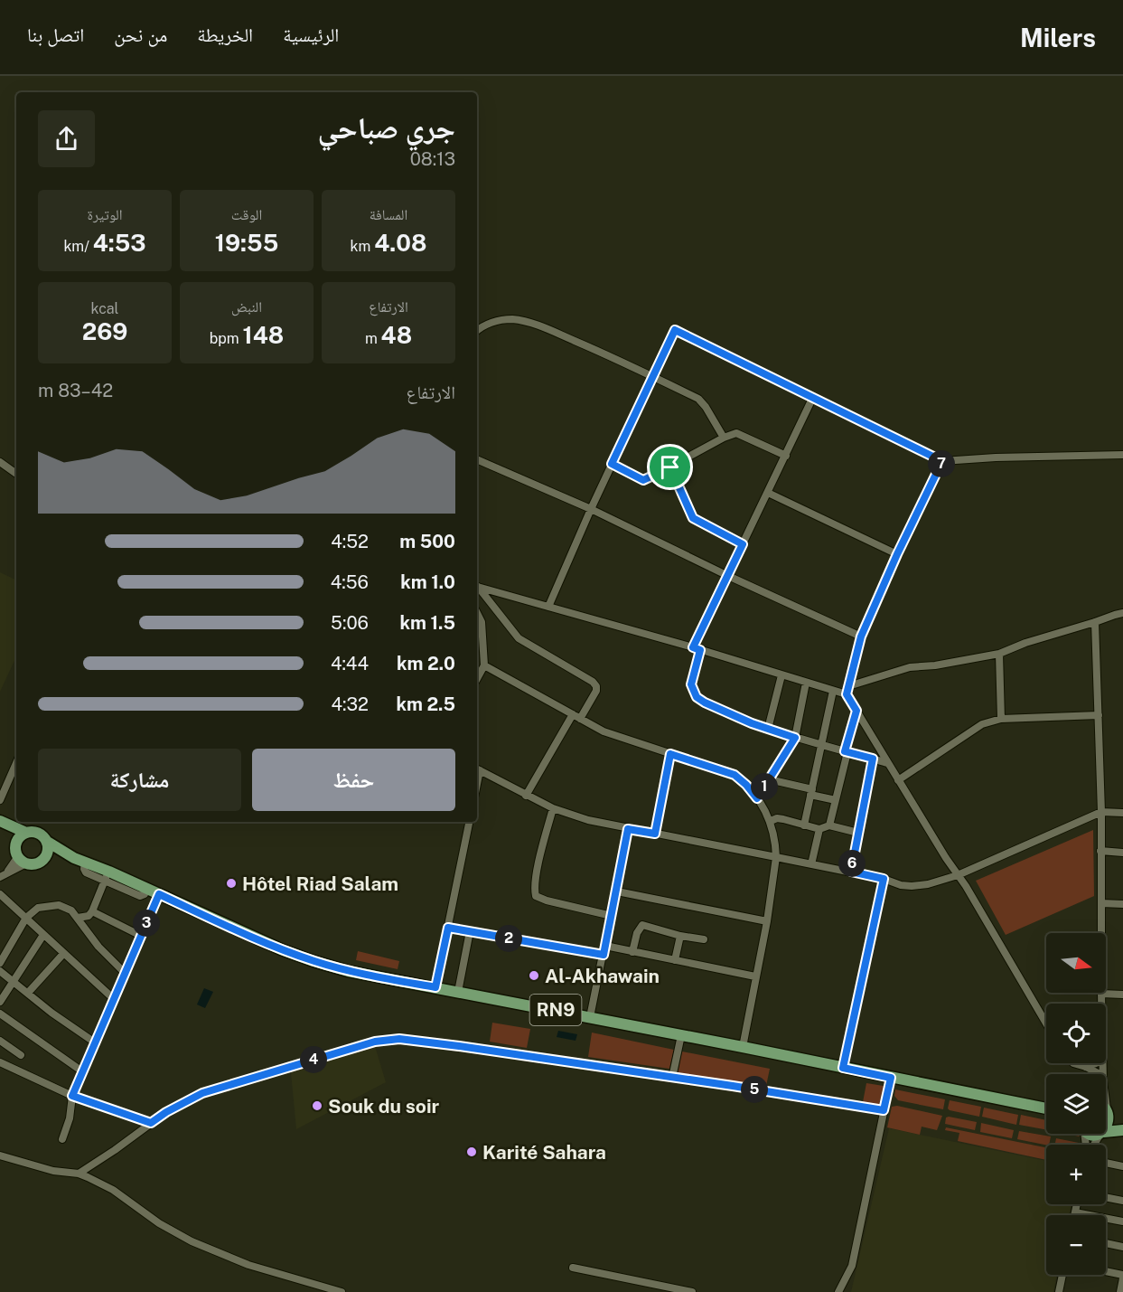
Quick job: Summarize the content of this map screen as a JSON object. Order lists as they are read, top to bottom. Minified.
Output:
{"streets":{"main road":["RN9"]},"places":["Hôtel Riad Salam","Al-Akhawain","Souk du soir","Karité Sahara"],"north":"right","page":{"header":"Milers","nav":["الرئيسية","الخريطة","من نحن","اتصل بنا"],"heading":["جري صباحي","08:13"],"stats":[["المسافة","4.08 km"],["الوقت","19:55"],["الوتيرة","4:53 /km"],["الارتفاع","48 m"],["النبض","148 bpm"],["kcal","269"]],"chart":["الارتفاع","42–83 m"],"pins":["7","1","6","3","2","4","5"],"list":[{"name":"500 m","note":"4:52"},{"name":"1.0 km","note":"4:56"},{"name":"1.5 km","note":"5:06"},{"name":"2.0 km","note":"4:44"},{"name":"2.5 km","note":"4:32"}],"buttons":["حفظ","مشاركة"],"map_buttons":["+","−"]}}
